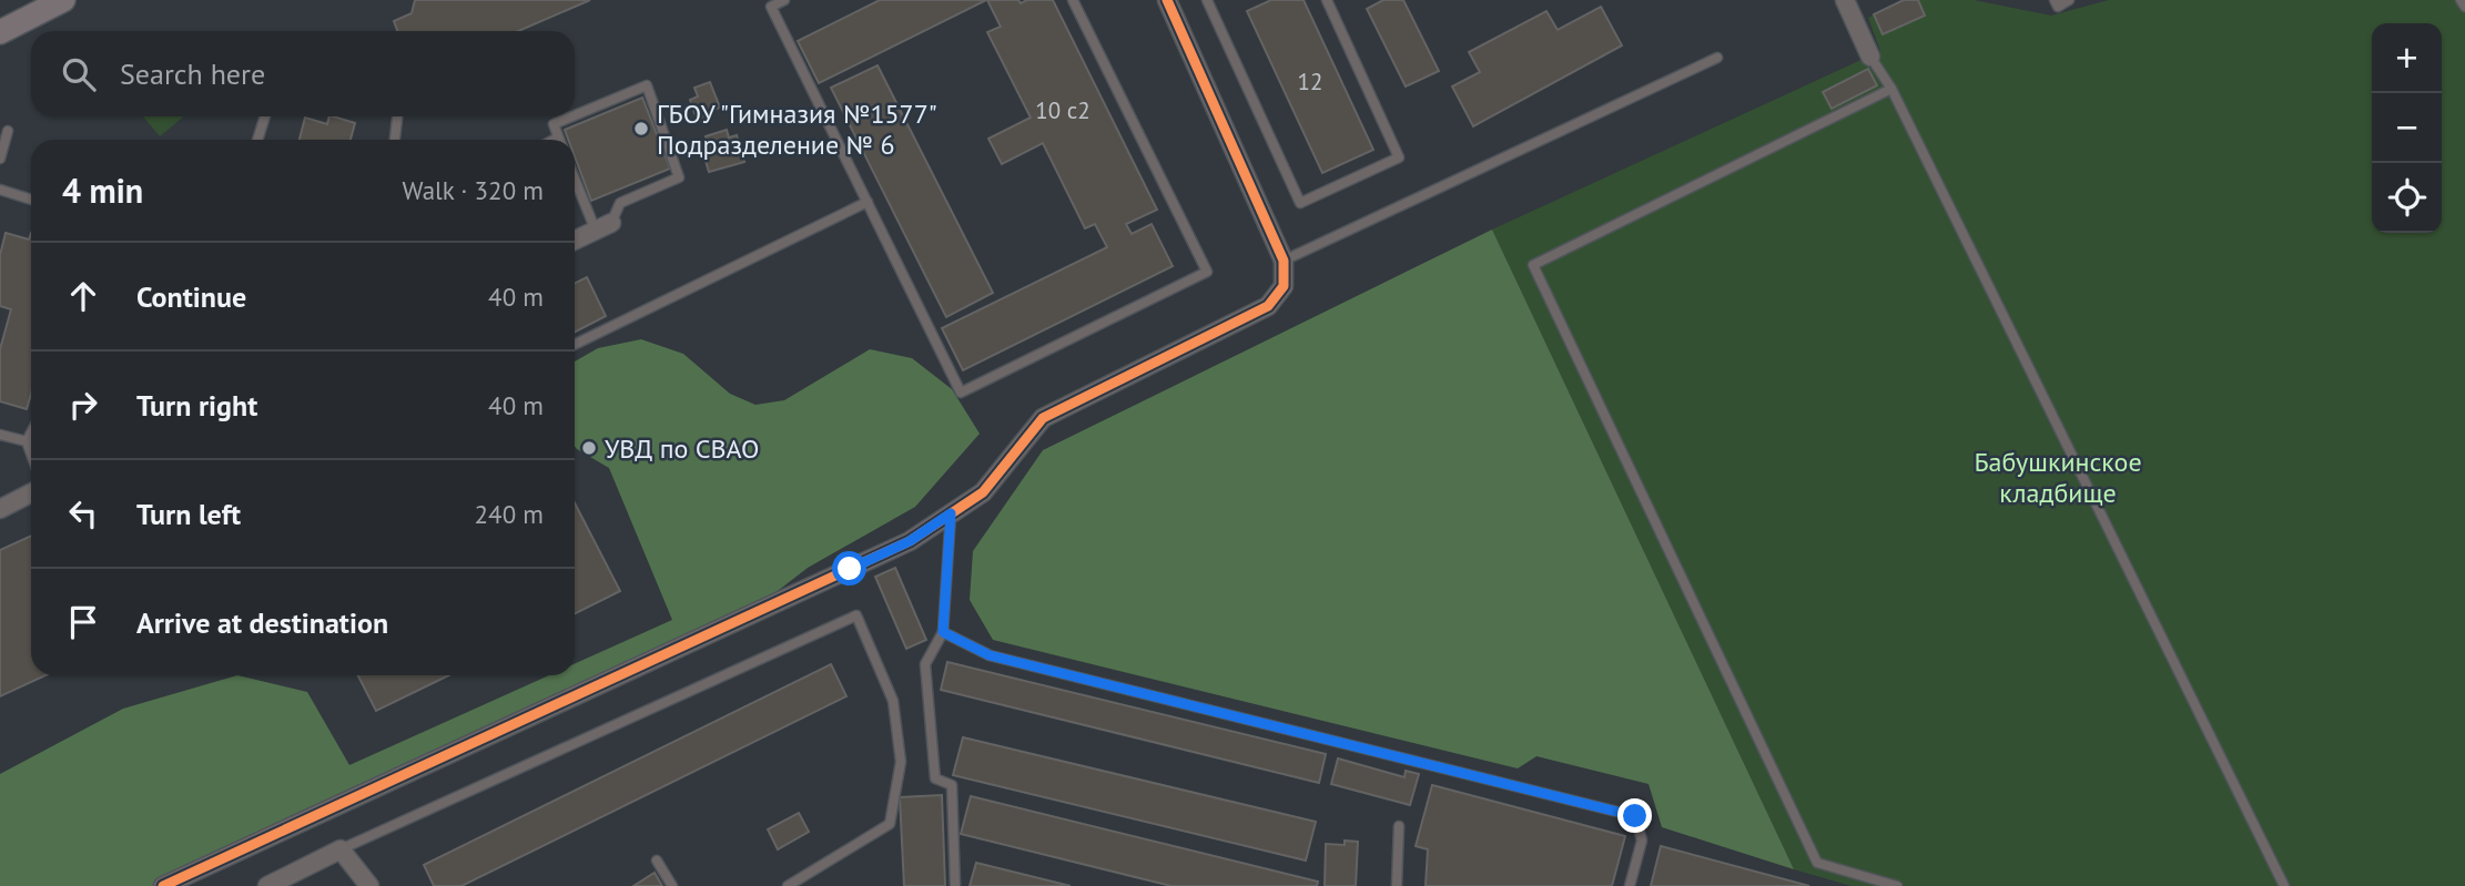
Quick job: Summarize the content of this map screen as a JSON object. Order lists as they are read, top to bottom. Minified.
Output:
{"parks":["Бабушкинское кладбище"],"places":["ГБОУ \"Гимназия №1577\" Подразделение № 6","УВД по СВАО"],"house_numbers":["12","10 с2"],"page":{"map_buttons":["+","−"],"search":"Search here","heading":["4 min","Walk · 320 m"],"list":[["Continue","40 m"],["Turn right","40 m"],["Turn left","240 m"],"Arrive at destination"]}}
